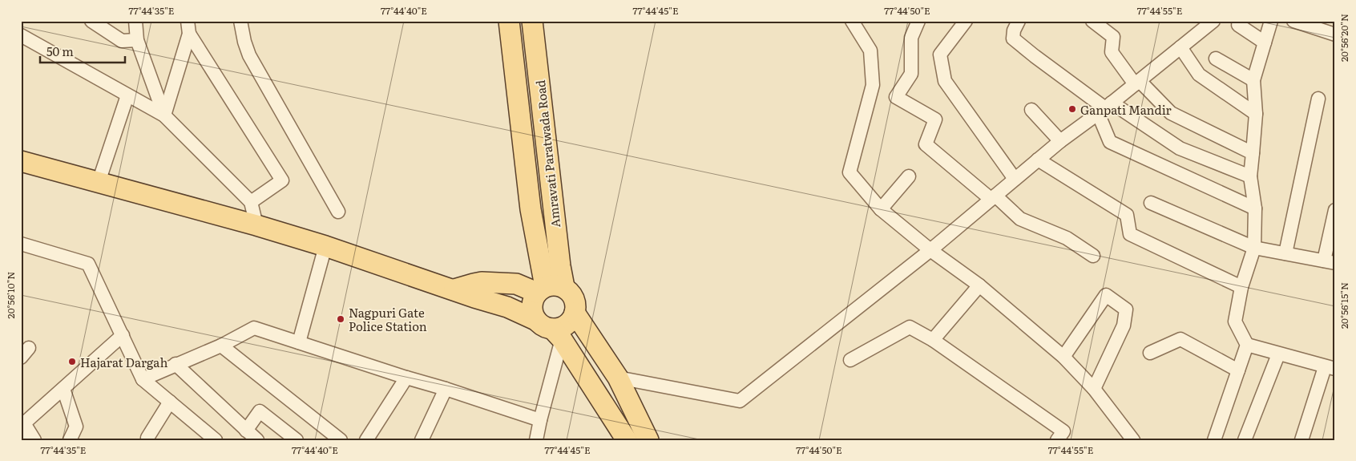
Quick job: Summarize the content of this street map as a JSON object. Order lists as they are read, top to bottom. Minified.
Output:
{"streets":{"main road":["Amravati Paratwada Road"]},"places":["Ganpati Mandir","Nagpuri Gate Police Station","Hajarat Dargah"],"scale_bar":"50 m","coordinates":["77°44'35\"E","77°44'40\"E","77°44'45\"E","77°44'50\"E","77°44'55\"E","20°56'20\"N","20°56'10\"N","20°56'15\"N"]}
